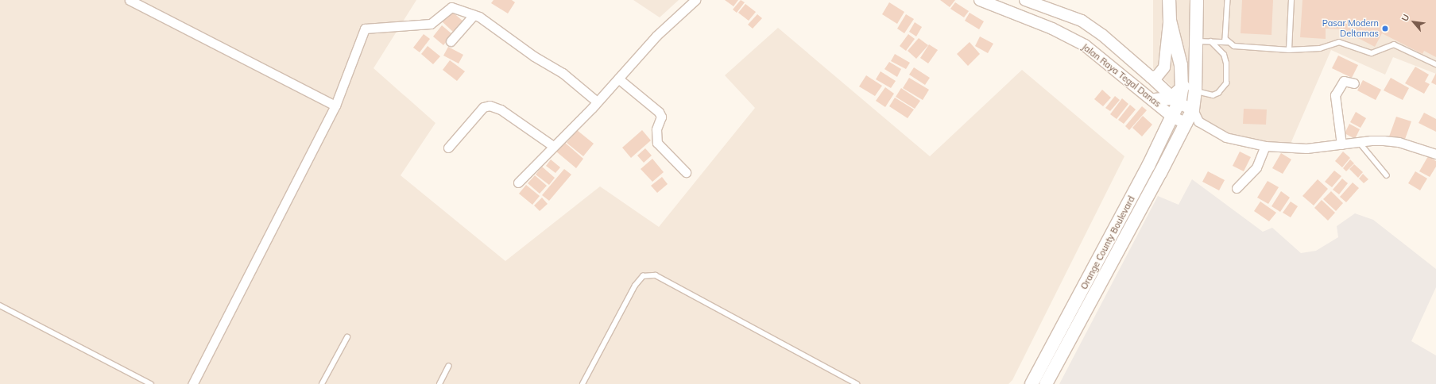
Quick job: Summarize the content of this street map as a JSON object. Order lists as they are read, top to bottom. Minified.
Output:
{"streets":{"main road":["Orange County Boulevard"],"street":["Jalan Raya Tegal Danas"]},"crossings":[["Jalan Raya Tegal Danas","Orange County Boulevard"]],"places":["Pasar Modern Deltamas"],"north":"top left"}
